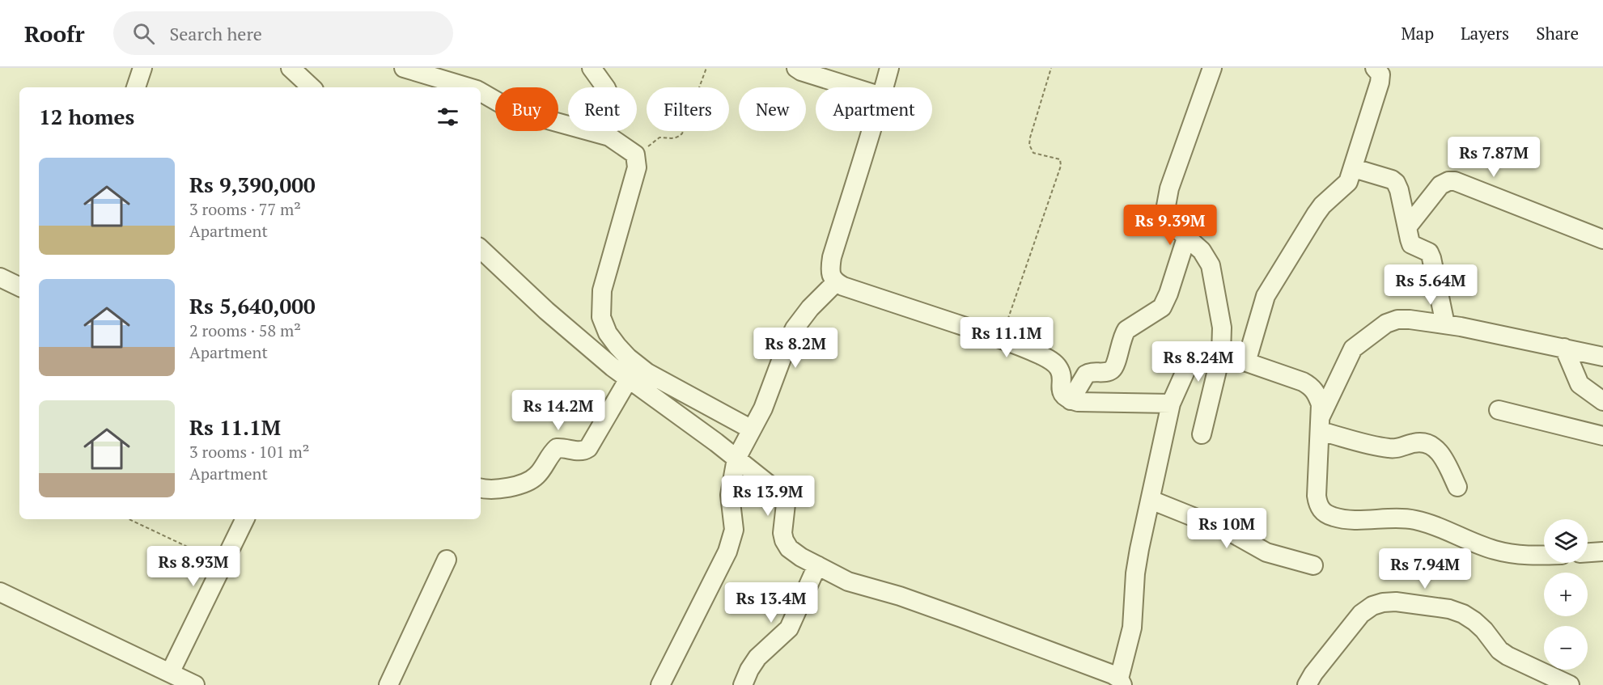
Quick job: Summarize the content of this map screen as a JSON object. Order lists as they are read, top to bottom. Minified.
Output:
{"page":{"header":"Roofr","search":"Search here","nav":["Map","Layers","Share"],"chip":["Buy","Rent","Filters","New","Apartment"],"heading":"12 homes","price":["Rs 7.87M","Rs 9.39M","Rs 5.64M","Rs 11.1M","Rs 8.2M","Rs 8.24M","Rs 14.2M","Rs 13.9M","Rs 10M","Rs 8.93M","Rs 7.94M","Rs 13.4M"],"list":[{"name":"Rs 9,390,000","note":"3 rooms · 77 m² · Apartment"},{"name":"Rs 5,640,000","note":"2 rooms · 58 m² · Apartment"},{"name":"Rs 11.1M","note":"3 rooms · 101 m² · Apartment"}],"map_buttons":["+","−"]}}
